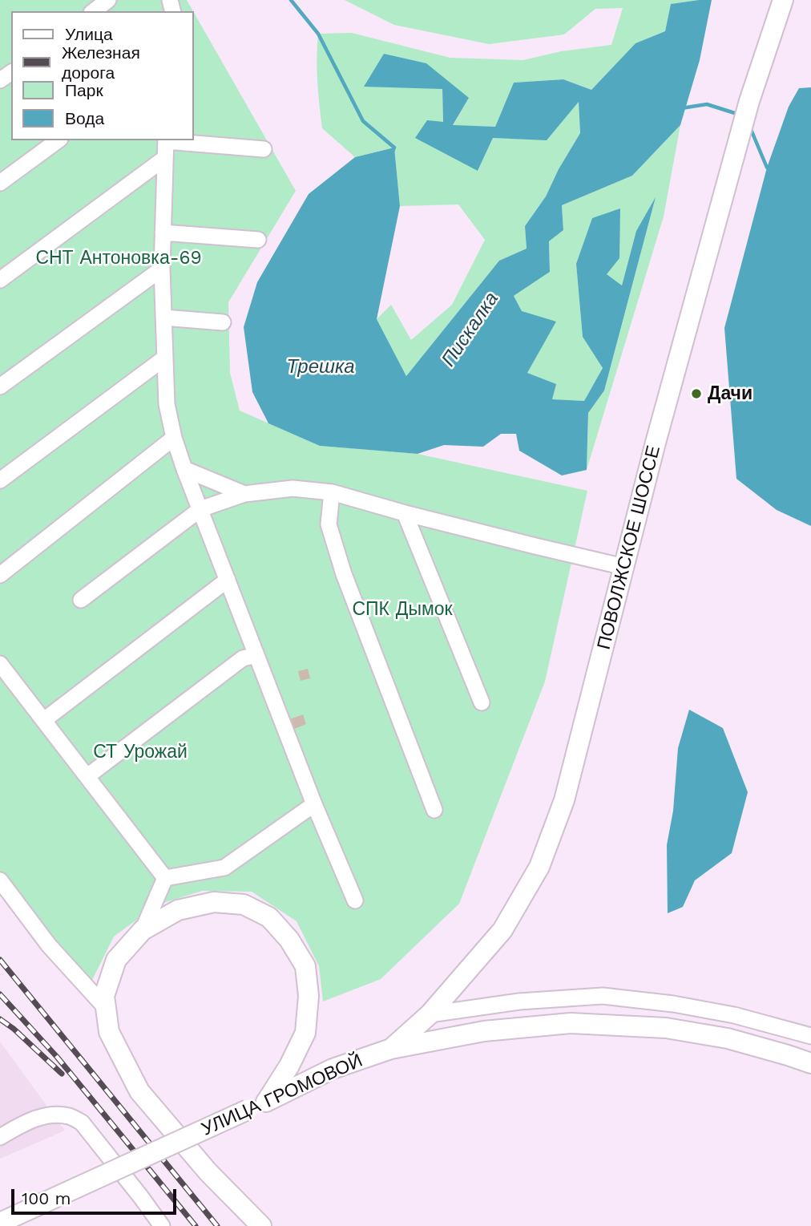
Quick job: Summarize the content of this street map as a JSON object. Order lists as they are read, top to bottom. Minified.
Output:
{"streets":{"main road":["ПОВОЛЖСКОЕ ШОССЕ","УЛИЦА ГРОМОВОЙ"]},"crossings":[["ПОВОЛЖСКОЕ ШОССЕ","УЛИЦА ГРОМОВОЙ"]],"water":["Пискалка","Трешка"],"parks":["СНТ Антоновка-69","СПК Дымок","СТ Урожай"],"places":["Дачи"],"legend":["Улица","Железная дорога","Парк","Вода"],"scale_bar":"100 m"}
